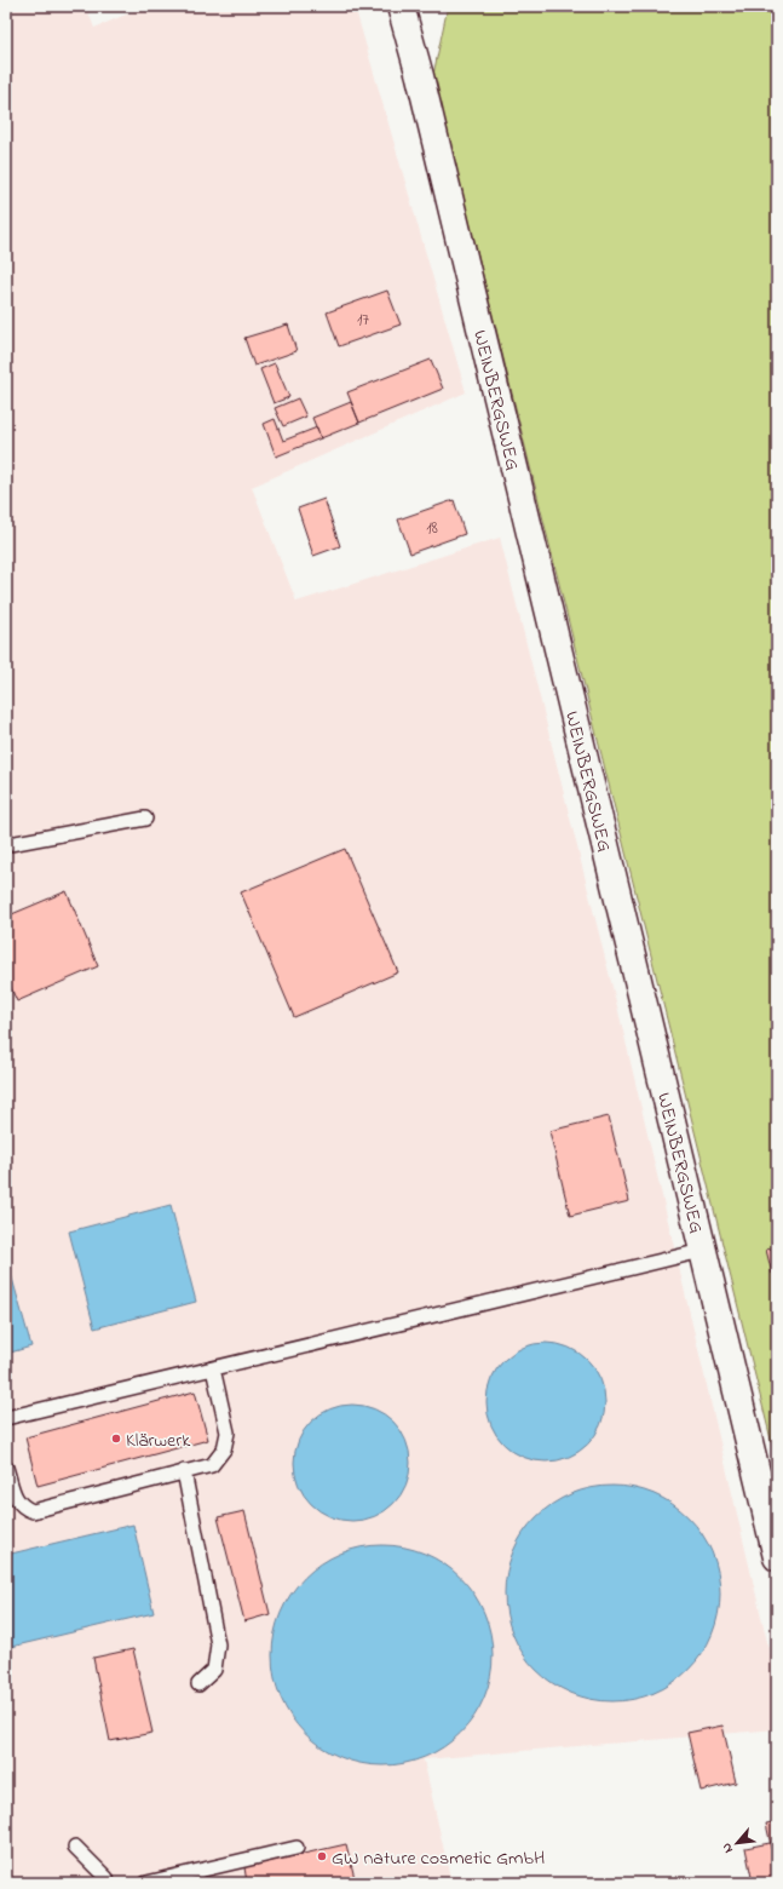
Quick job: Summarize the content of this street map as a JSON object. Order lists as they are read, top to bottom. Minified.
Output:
{"streets":{"street":["WEINBERGSWEG"]},"places":["Klärwerk","GW nature cosmetic GmbH"],"house_numbers":["17","18"],"north":"bottom left"}
